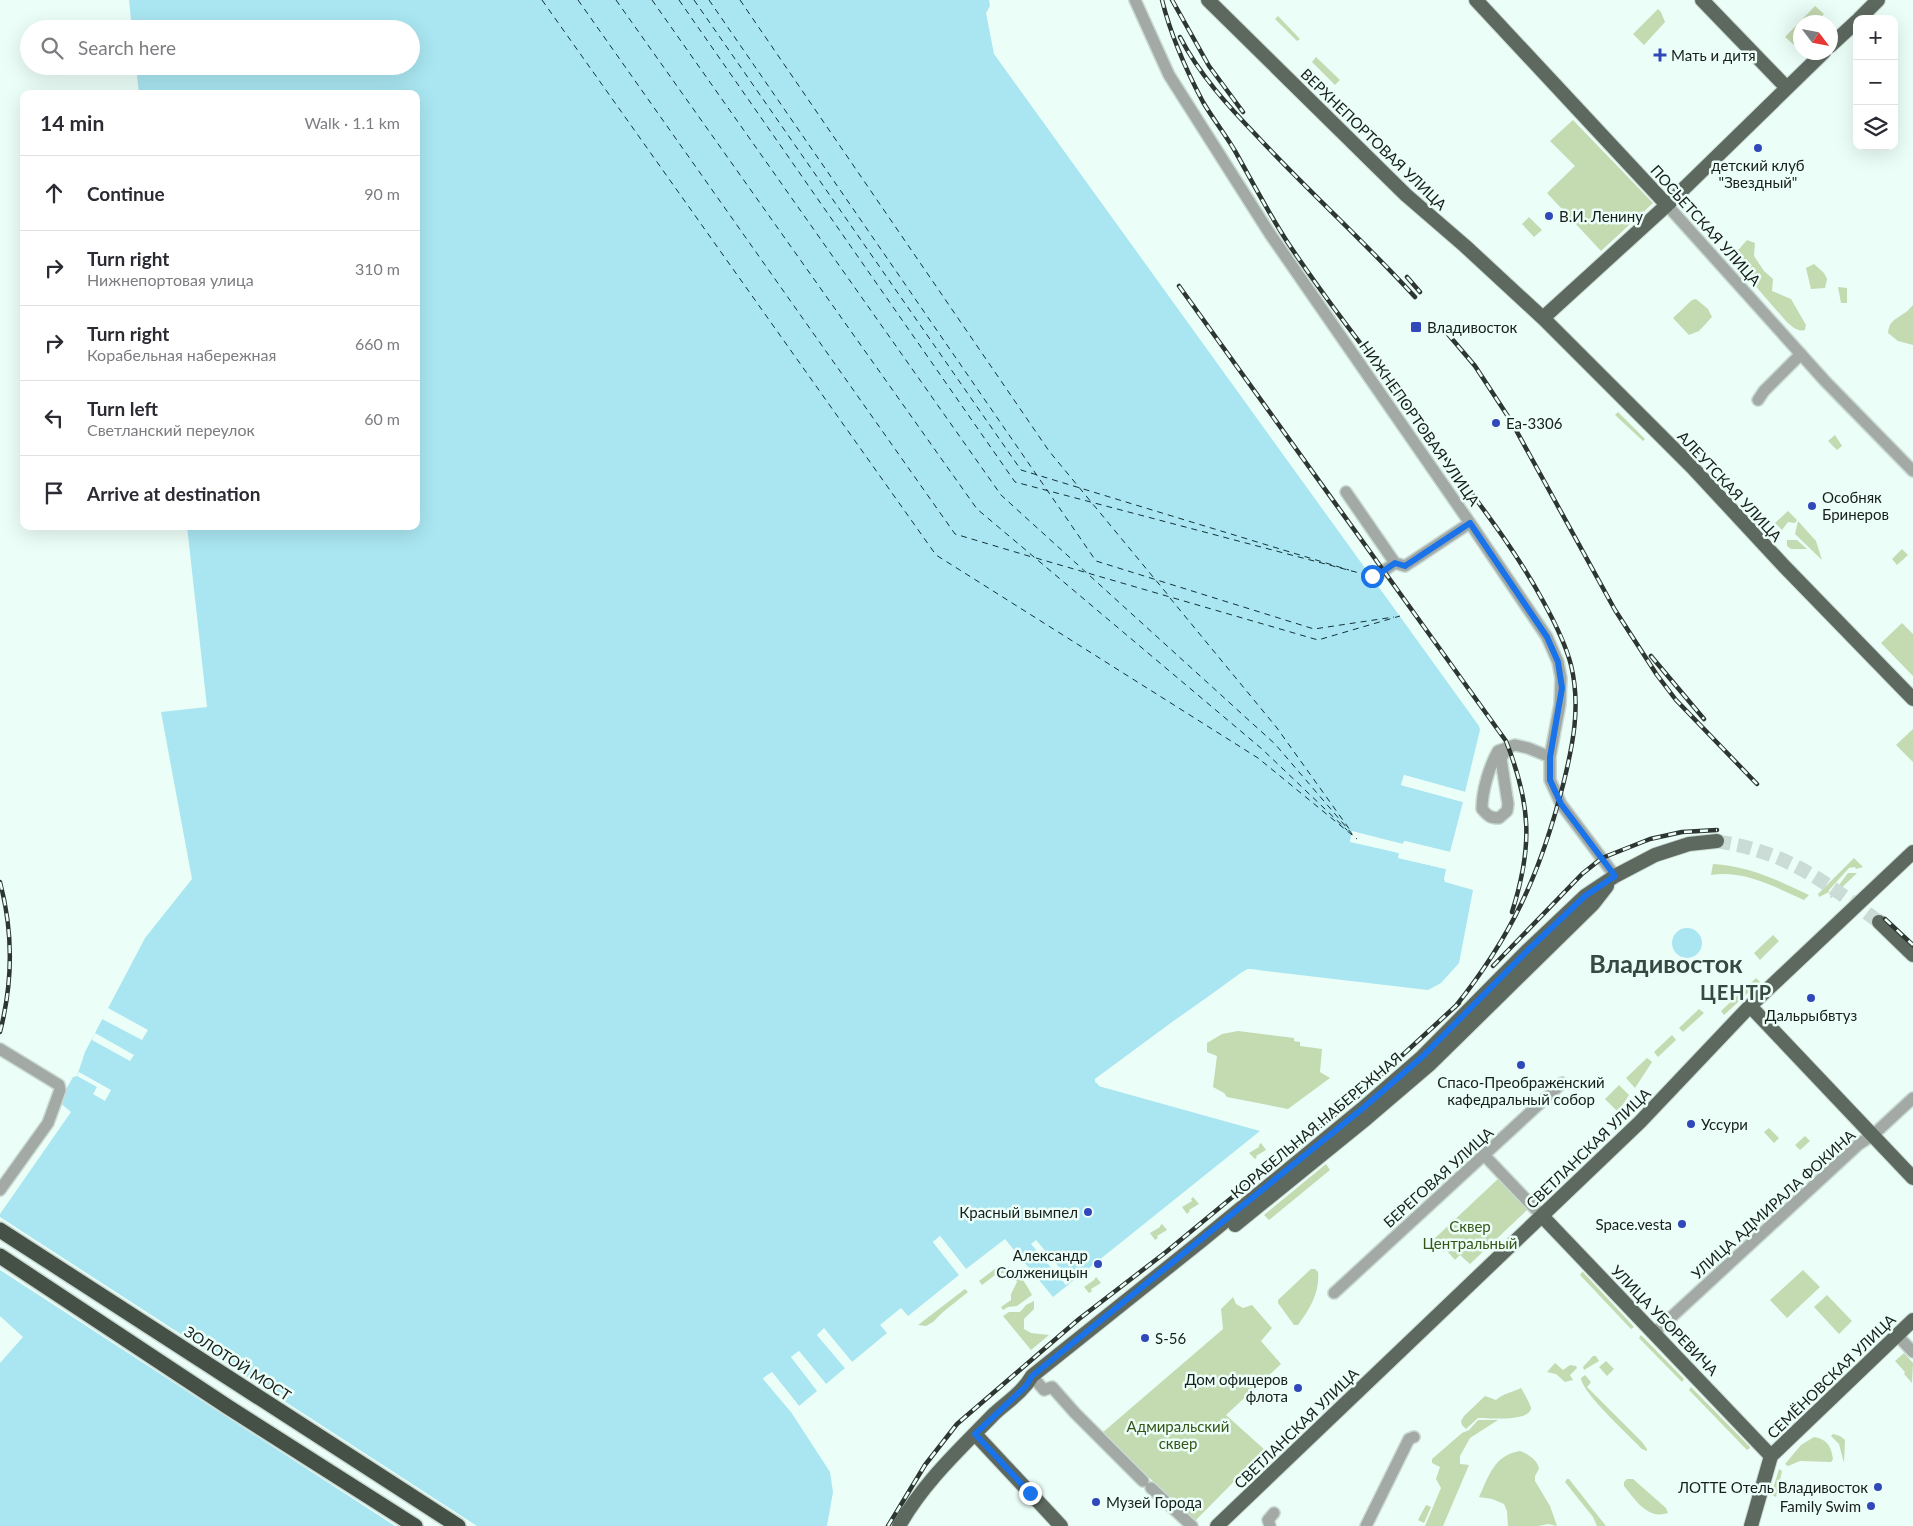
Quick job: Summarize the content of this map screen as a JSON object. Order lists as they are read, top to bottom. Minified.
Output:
{"streets":{"highway":["ЗОЛОТОЙ МОСТ"],"main road":["ВЕРХНЕПОРТОВАЯ УЛИЦА","ПОСЬЕТСКАЯ УЛИЦА","АЛЕУТСКАЯ УЛИЦА","КОРАБЕЛЬНАЯ НАБЕРЕЖНАЯ","СВЕТЛАНСКАЯ УЛИЦА","УЛИЦА УБОРЕВИЧА","СЕМЁНОВСКАЯ УЛИЦА"],"street":["НИЖНЕПОРТОВАЯ УЛИЦА","БЕРЕГОВАЯ УЛИЦА","УЛИЦА АДМИРАЛА ФОКИНА"]},"crossings":[["ВЕРХНЕПОРТОВАЯ УЛИЦА","АЛЕУТСКАЯ УЛИЦА"],["НИЖНЕПОРТОВАЯ УЛИЦА","КОРАБЕЛЬНАЯ НАБЕРЕЖНАЯ"],["СВЕТЛАНСКАЯ УЛИЦА","УЛИЦА УБОРЕВИЧА"],["БЕРЕГОВАЯ УЛИЦА","УЛИЦА УБОРЕВИЧА"],["УЛИЦА АДМИРАЛА ФОКИНА","УЛИЦА УБОРЕВИЧА"],["УЛИЦА УБОРЕВИЧА","СЕМЁНОВСКАЯ УЛИЦА"]],"districts":["Владивосток","ЦЕНТР"],"parks":["Сквер Центральный","Адмиральский сквер"],"places":{"health":["Мать и дитя"],"other":["детский клуб \"Звездный\"","В.И. Ленину","Еа-3306","Особняк Бринеров","Дальрыбвтуз","Спасо-Преображенский кафедральный собор","Уссури","Красный вымпел","Space.vesta","Александр Солженицын","S-56","Дом офицеров флота","ЛОТТЕ Отель Владивосток","Музей Города","Family Swim"],"transit":["Владивосток"]},"north":"bottom right","page":{"map_buttons":["+","−"],"search":"Search here","heading":["14 min","Walk · 1.1 km"],"list":[["Continue","90 m"],["Turn right","Нижнепортовая улица","310 m"],["Turn right","Корабельная набережная","660 m"],["Turn left","Светланский переулок","60 m"],"Arrive at destination"]}}
